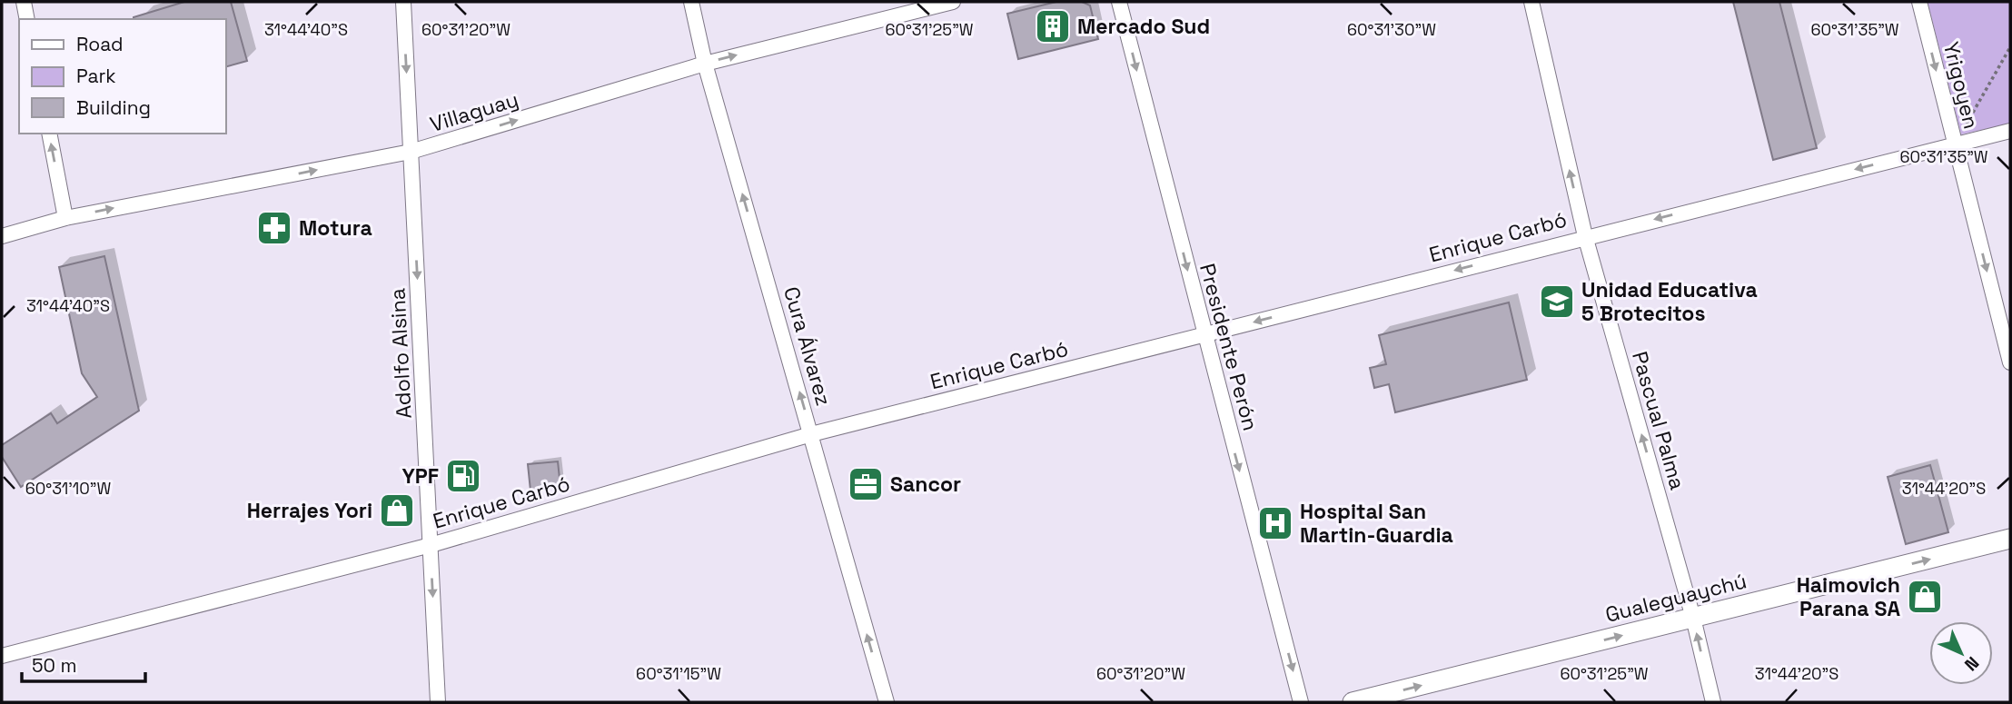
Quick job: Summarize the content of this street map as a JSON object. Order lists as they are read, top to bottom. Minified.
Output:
{"streets":{"street":["Yrigoyen","Villaguay","Enrique Carbó","Cura Álvarez","Presidente Perón","Adolfo Alsina","Pascual Palma","Gualeguaychú"]},"crossings":[["Yrigoyen","Enrique Carbó"],["Villaguay","Cura Álvarez"],["Villaguay","Adolfo Alsina"],["Enrique Carbó","Cura Álvarez"],["Enrique Carbó","Presidente Perón"],["Enrique Carbó","Adolfo Alsina"],["Enrique Carbó","Pascual Palma"],["Pascual Palma","Gualeguaychú"]],"one_way":["Yrigoyen","Villaguay","Enrique Carbó","Cura Álvarez","Presidente Perón","Adolfo Alsina","Pascual Palma","Gualeguaychú"],"places":{"building":["Mercado Sud"],"pharmacy":["Motura"],"school or university":["Unidad Educativa 5 Brotecitos"],"fuel station":["YPF"],"office":["Sancor"],"shop":["Herrajes Yori","Haimovich Parana SA"],"hospital":["Hospital San Martin-Guardia"]},"legend":["Road","Park","Building"],"scale_bar":"50 m","north":"bottom right","coordinates":["31°44'40\"S","60°31'20\"W","60°31'25\"W","60°31'30\"W","60°31'35\"W","60°31'10\"W","31°44'20\"S","60°31'15\"W"]}
